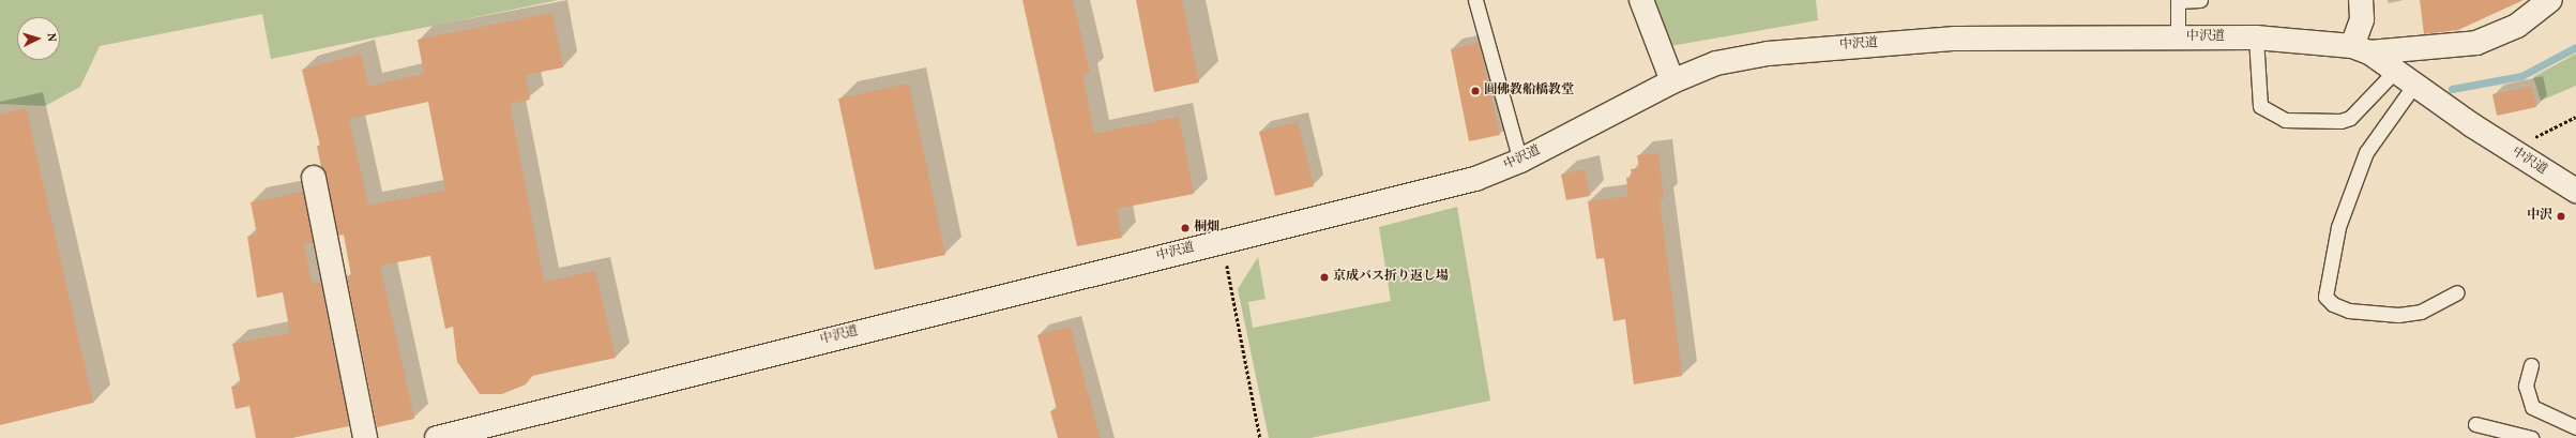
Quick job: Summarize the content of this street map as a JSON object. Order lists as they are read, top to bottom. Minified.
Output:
{"streets":{"street":["中沢道"]},"places":["圓佛教船橋教堂","中沢","桐畑","京成バス折り返し場"],"north":"right"}
